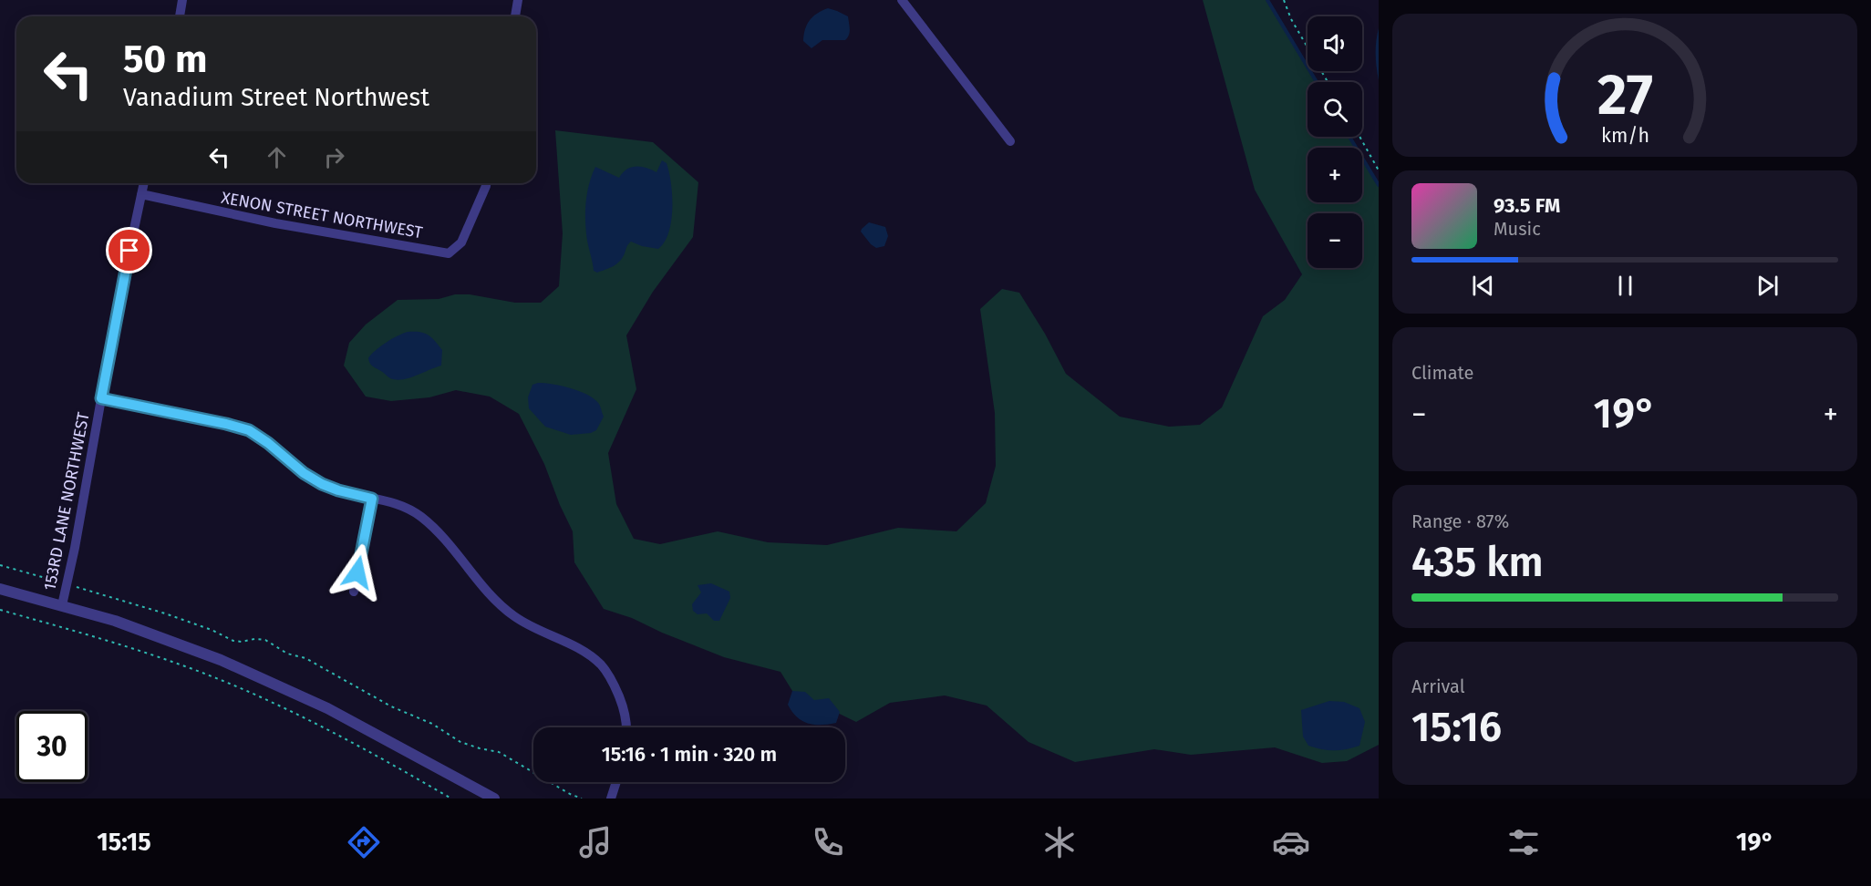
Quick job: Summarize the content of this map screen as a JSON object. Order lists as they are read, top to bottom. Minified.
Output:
{"streets":{"street":["XENON STREET NORTHWEST","153RD LANE NORTHWEST"]},"crossings":[["XENON STREET NORTHWEST","153RD LANE NORTHWEST"]],"page":{"map_buttons":["+","−"],"turn":["50 m","Vanadium Street Northwest"],"song":["93.5 FM","Music"],"tile":["Climate",["Range · 87%","435 km"],["Arrival","15:16"]],"heat":["−","19°","+"],"limit":"30","trip":"15:16 · 1 min · 320 m","tabs":["15:15","19°"],"gauge":["27","km/h"]}}
